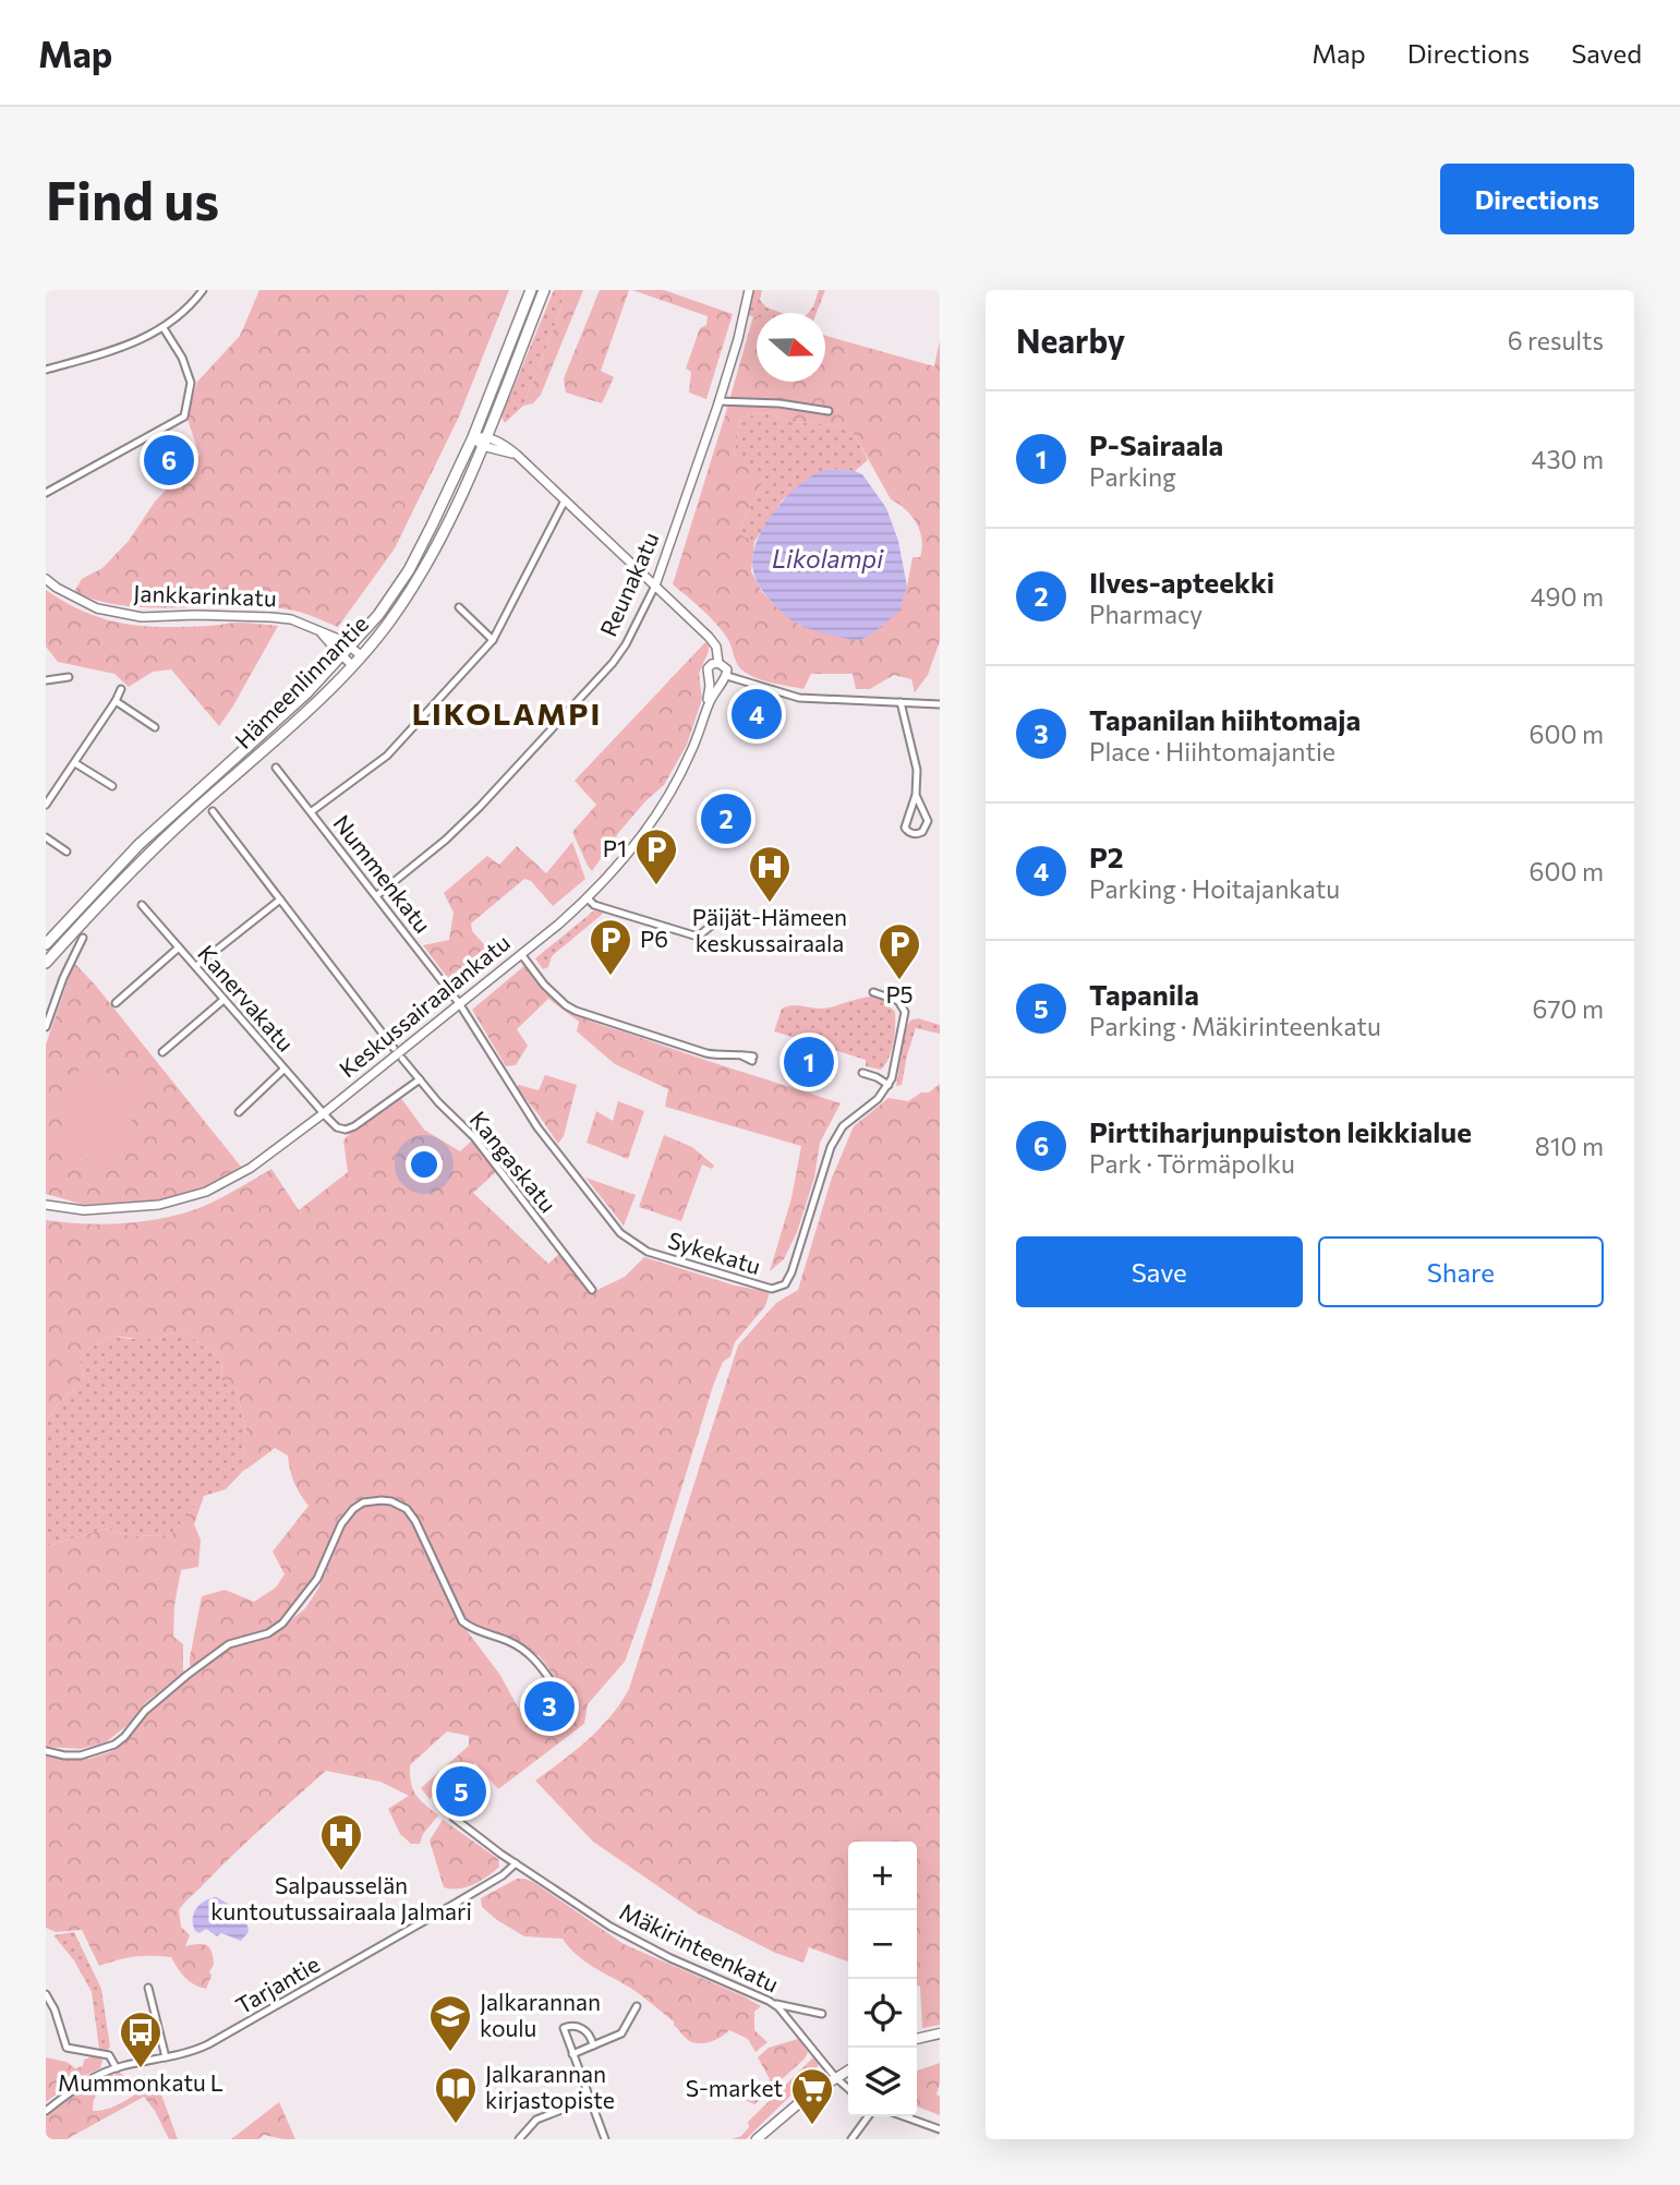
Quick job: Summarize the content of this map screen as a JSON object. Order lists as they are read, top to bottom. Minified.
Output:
{"streets":{"main road":["Hämeenlinnantie"],"street":["Reunakatu","Jankkarinkatu","Nummenkatu","Kanervakatu","Keskussairaalankatu","Kangaskatu","Sykekatu","Mäkirinteenkatu","Tarjantie"]},"crossings":[["Reunakatu","Nummenkatu"],["Jankkarinkatu","Hämeenlinnantie"],["Nummenkatu","Keskussairaalankatu"],["Nummenkatu","Sykekatu"],["Kanervakatu","Keskussairaalankatu"],["Keskussairaalankatu","Sykekatu"],["Mäkirinteenkatu","Tarjantie"]],"districts":["LIKOLAMPI"],"water":["Likolampi"],"places":{"parking":["P1","P6","P5"],"hospital":["Päijät-Hämeen keskussairaala","Salpausselän kuntoutussairaala Jalmari"],"school or university":["Jalkarannan koulu"],"bus stop":["Mummonkatu L"],"library":["Jalkarannan kirjastopiste"],"supermarket":["S-market"]},"north":"right","page":{"header":"Map","nav":["Map","Directions","Saved"],"buttons":["Directions",["Save","Share"]],"title":"Find us","heading":["Nearby","6 results"],"list":[{"mark":"1","name":"P-Sairaala","note":"Parking","value":"430 m"},{"mark":"2","name":"Ilves-apteekki","note":"Pharmacy","value":"490 m"},{"mark":"3","name":"Tapanilan hiihtomaja","note":"Place · Hiihtomajantie","value":"600 m"},{"mark":"4","name":"P2","note":"Parking · Hoitajankatu","value":"600 m"},{"mark":"5","name":"Tapanila","note":"Parking · Mäkirinteenkatu","value":"670 m"},{"mark":"6","name":"Pirttiharjunpuiston leikkialue","note":"Park · Törmäpolku","value":"810 m"}],"pins":["6","4","2","1","3","5"],"map_buttons":["+","−"]}}
